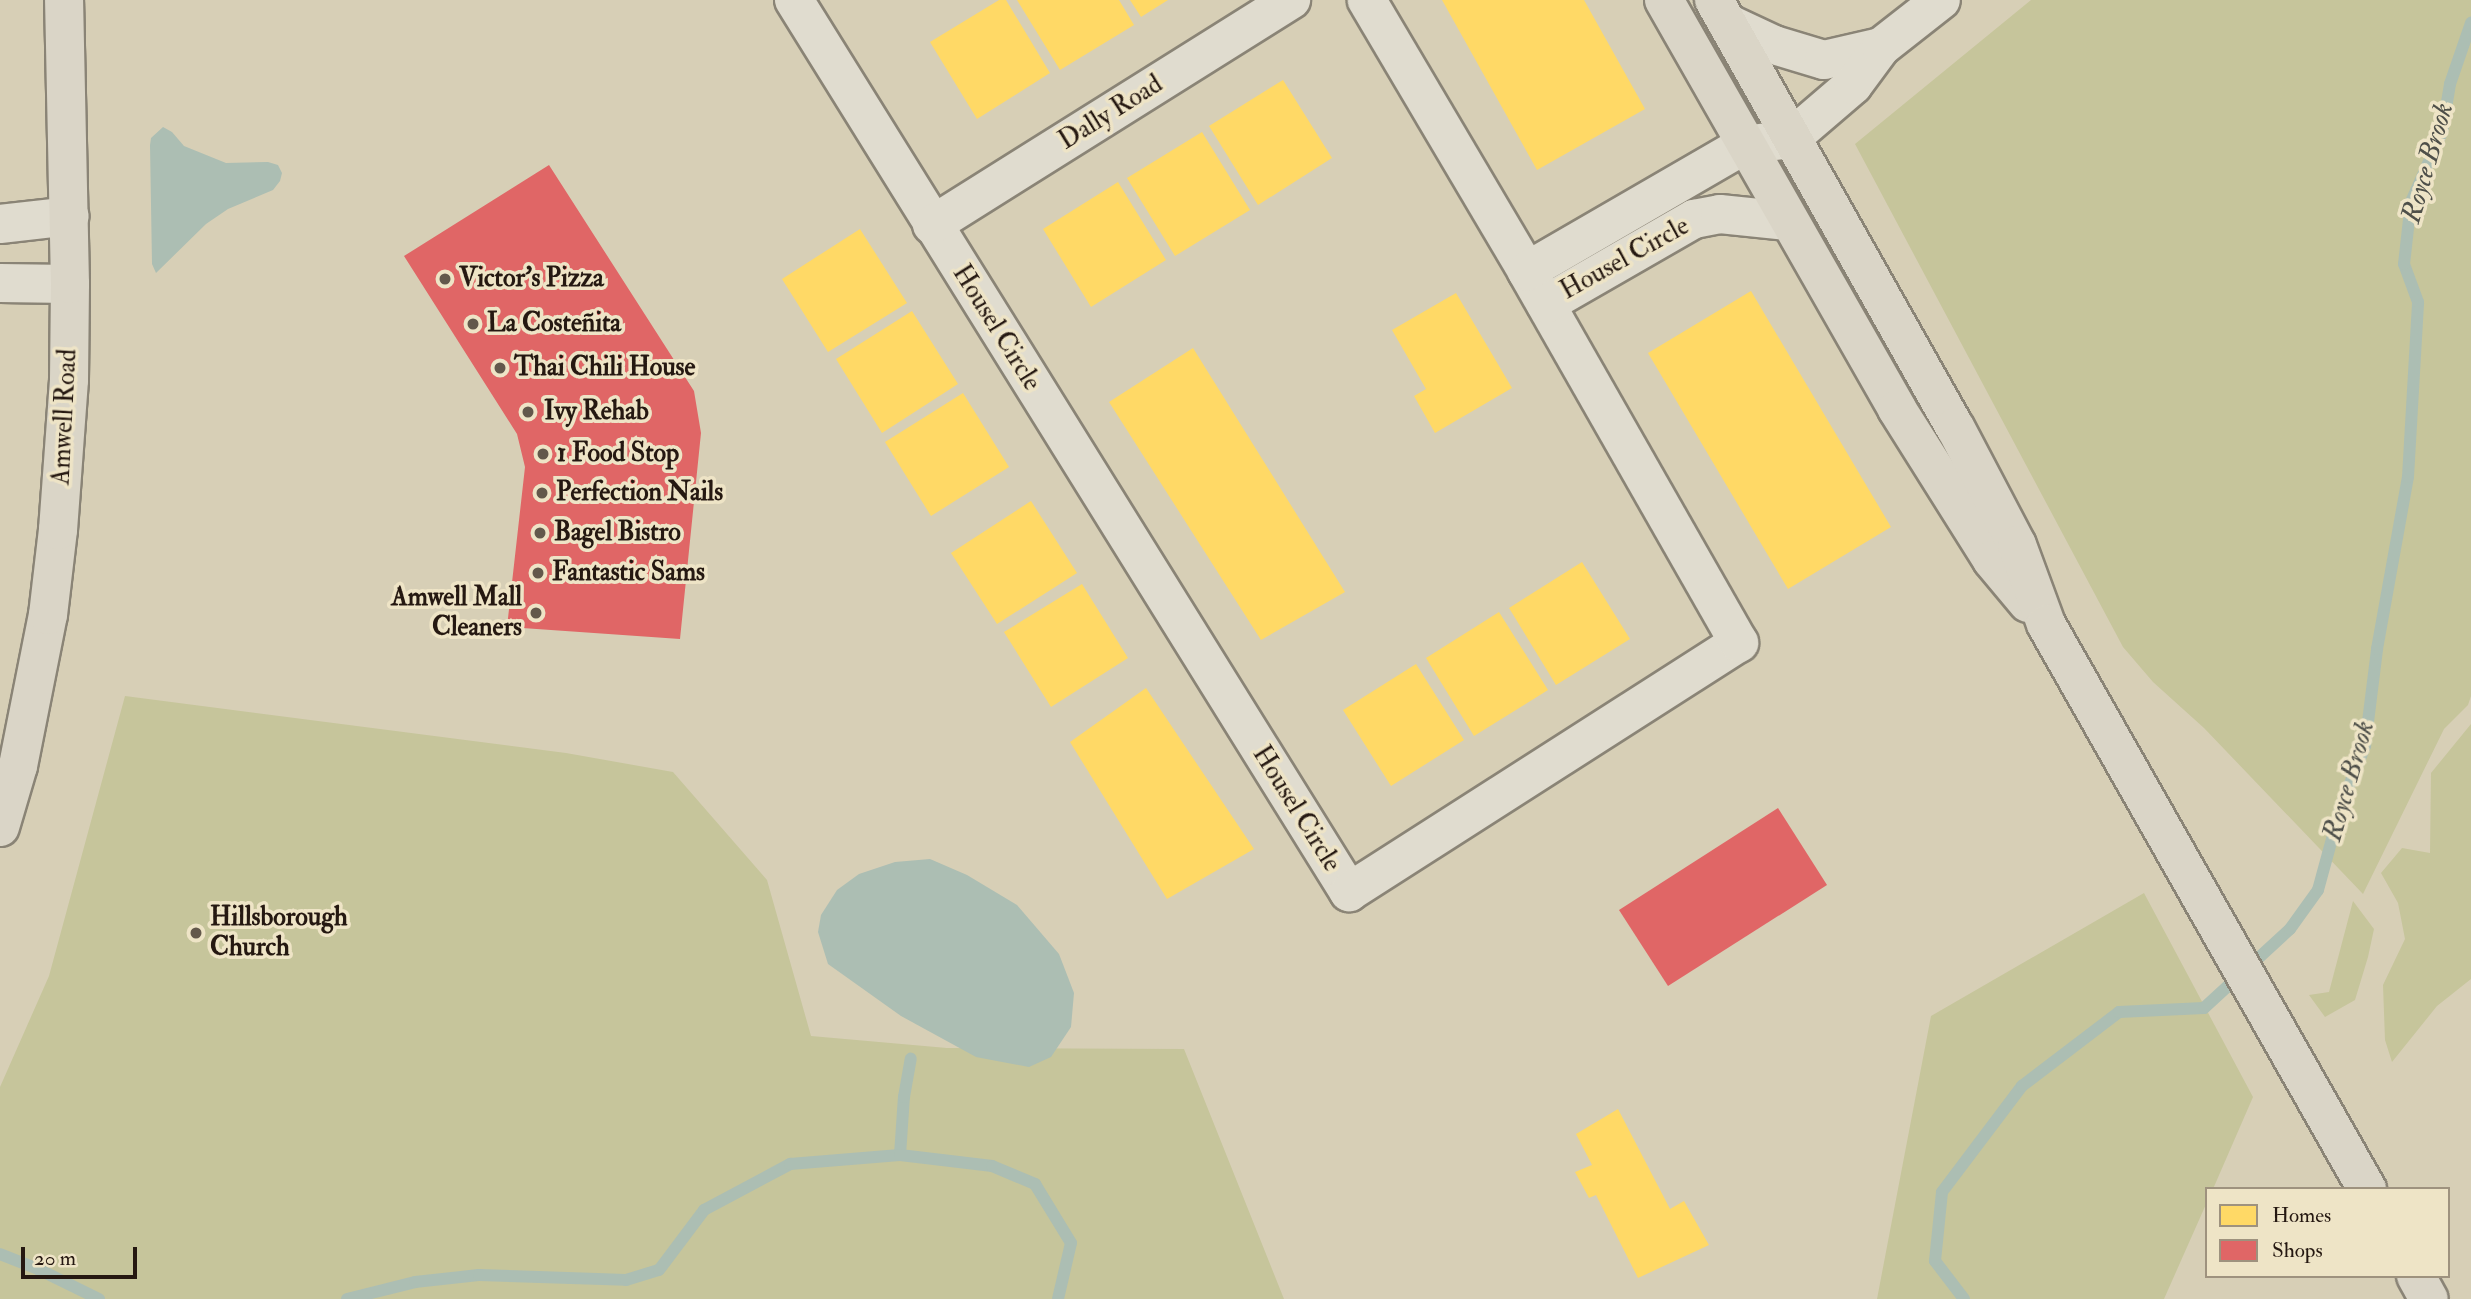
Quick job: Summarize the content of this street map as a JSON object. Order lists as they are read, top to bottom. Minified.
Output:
{"streets":{"main road":["Amwell Road"],"lane":["Dally Road","Housel Circle"]},"crossings":[["Dally Road","Housel Circle"]],"water":["Royce Brook"],"places":["Victor's Pizza","La Costeñita","Thai Chili House","Ivy Rehab","1 Food Stop","Perfection Nails","Bagel Bistro","Fantastic Sams","Amwell Mall Cleaners","Hillsborough Church"],"legend":["Homes","Shops"],"scale_bar":"20 m"}
